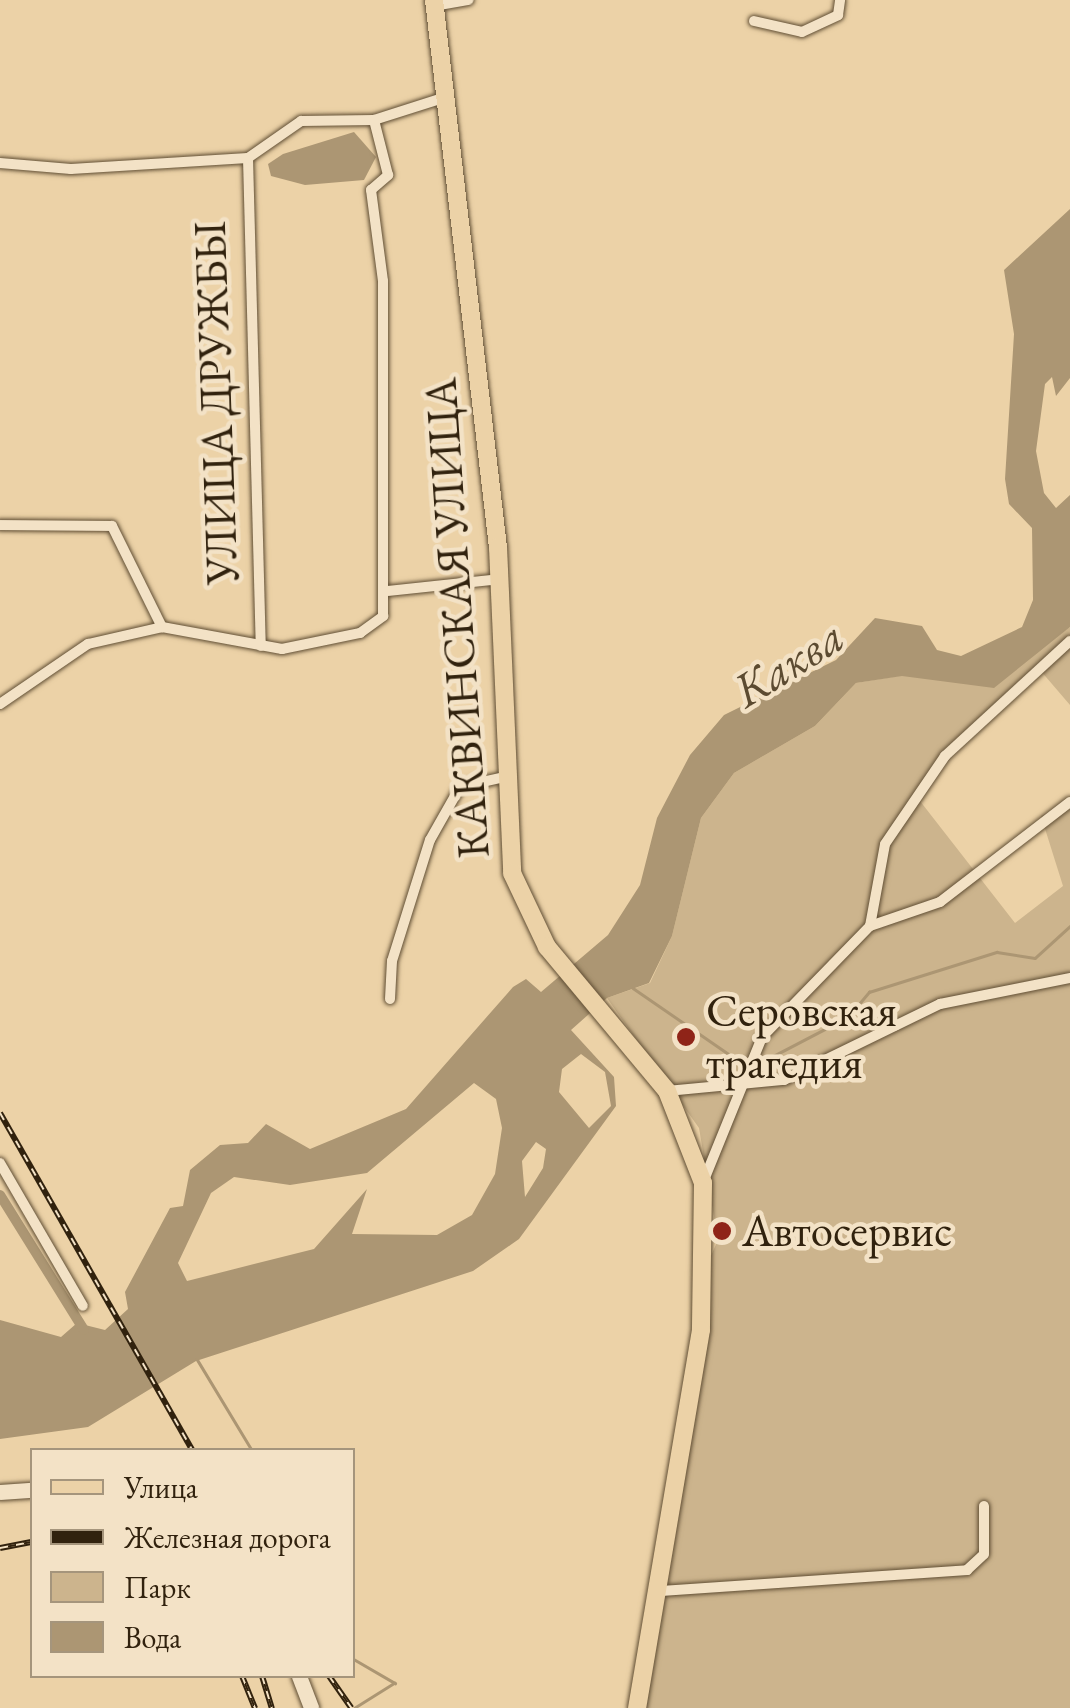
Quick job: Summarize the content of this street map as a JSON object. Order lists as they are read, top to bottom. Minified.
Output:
{"streets":{"main road":["КАКВИНСКАЯ УЛИЦА"],"street":["УЛИЦА ДРУЖБЫ"]},"water":["Каква"],"places":["Серовская трагедия","Автосервис"],"legend":["Улица","Железная дорога","Парк","Вода"]}
